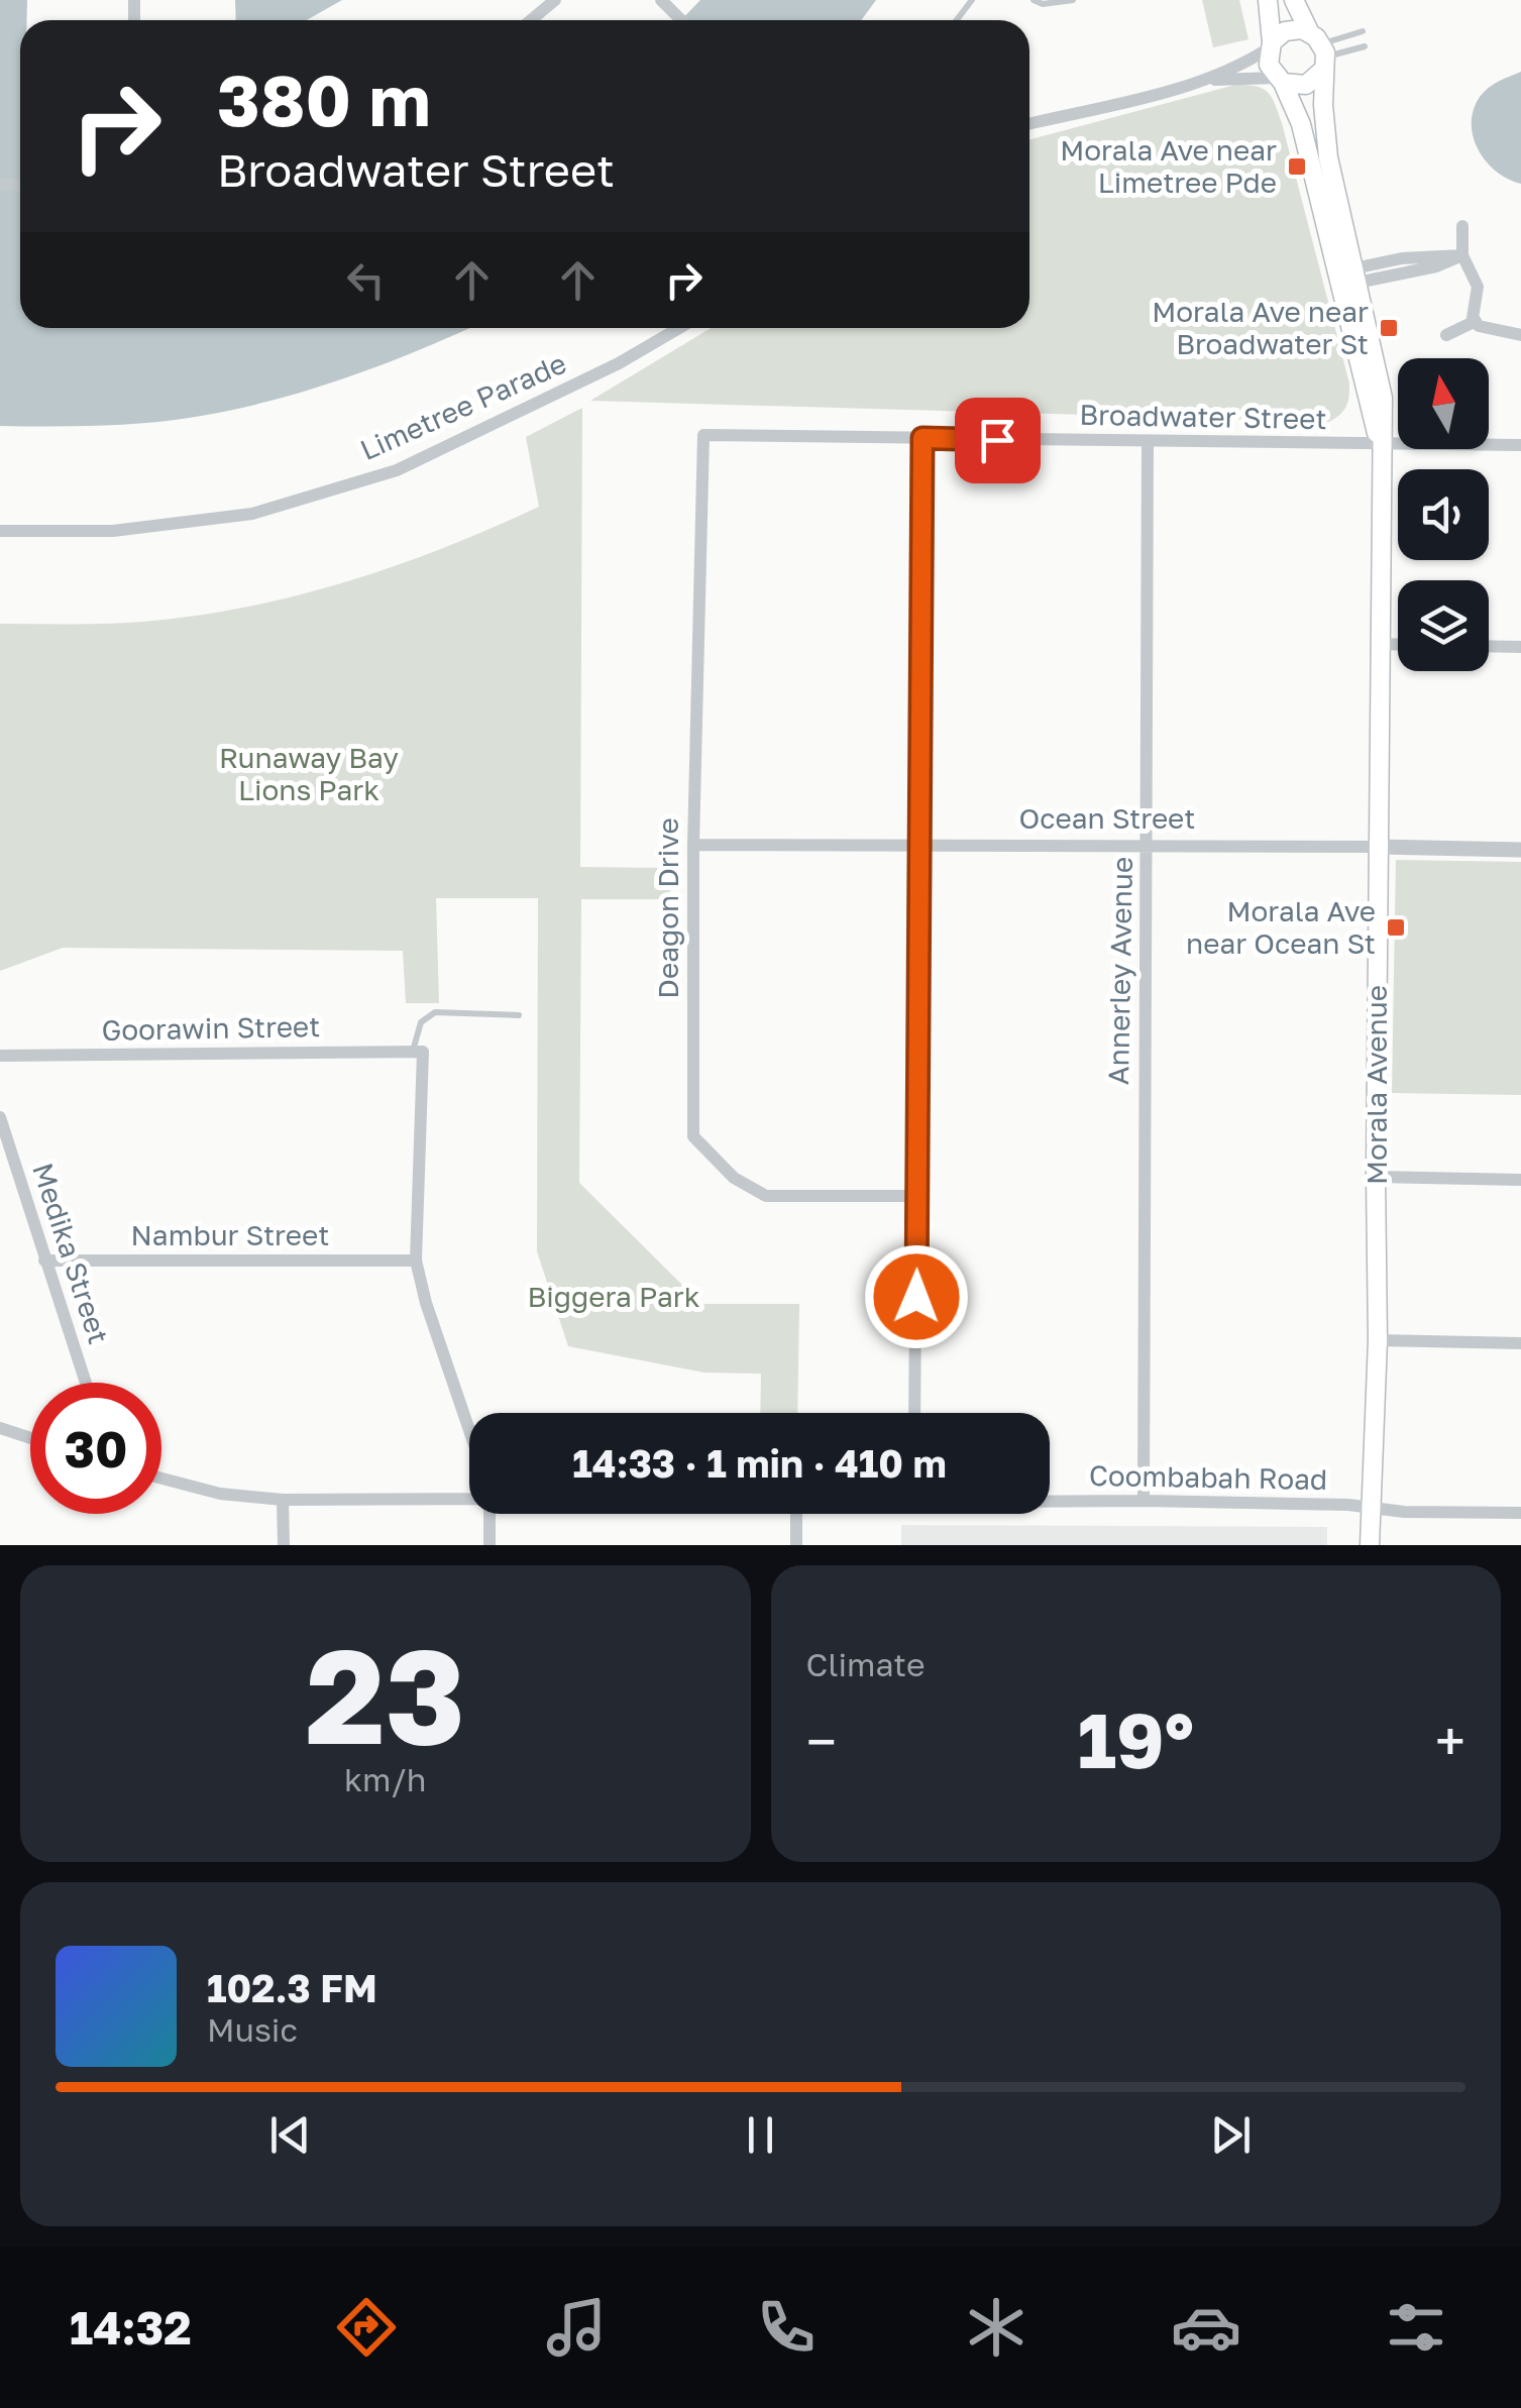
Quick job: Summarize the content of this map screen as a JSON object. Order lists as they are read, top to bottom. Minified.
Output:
{"streets":{"main road":["Morala Avenue"],"street":["Limetree Parade","Broadwater Street","Ocean Street","Deagon Drive","Annerley Avenue","Goorawin Street","Nambur Street","Medika Street","Coombabah Road"]},"crossings":[["Broadwater Street","Deagon Drive"],["Broadwater Street","Annerley Avenue"],["Broadwater Street","Morala Avenue"],["Ocean Street","Deagon Drive"],["Ocean Street","Annerley Avenue"],["Ocean Street","Morala Avenue"],["Annerley Avenue","Coombabah Road"],["Morala Avenue","Coombabah Road"],["Nambur Street","Medika Street"]],"parks":["Runaway Bay Lions Park","Biggera Park"],"places":{"transit":["Morala Ave near Limetree Pde","Morala Ave near Broadwater St","Morala Ave near Ocean St"]},"north":"top","page":{"turn":["380 m","Broadwater Street"],"limit":"30","trip":"14:33 · 1 min · 410 m","tile":[["23","km/h"],"Climate"],"heat":["−","19°","+"],"song":["102.3 FM","Music"],"tabs":"14:32"}}
